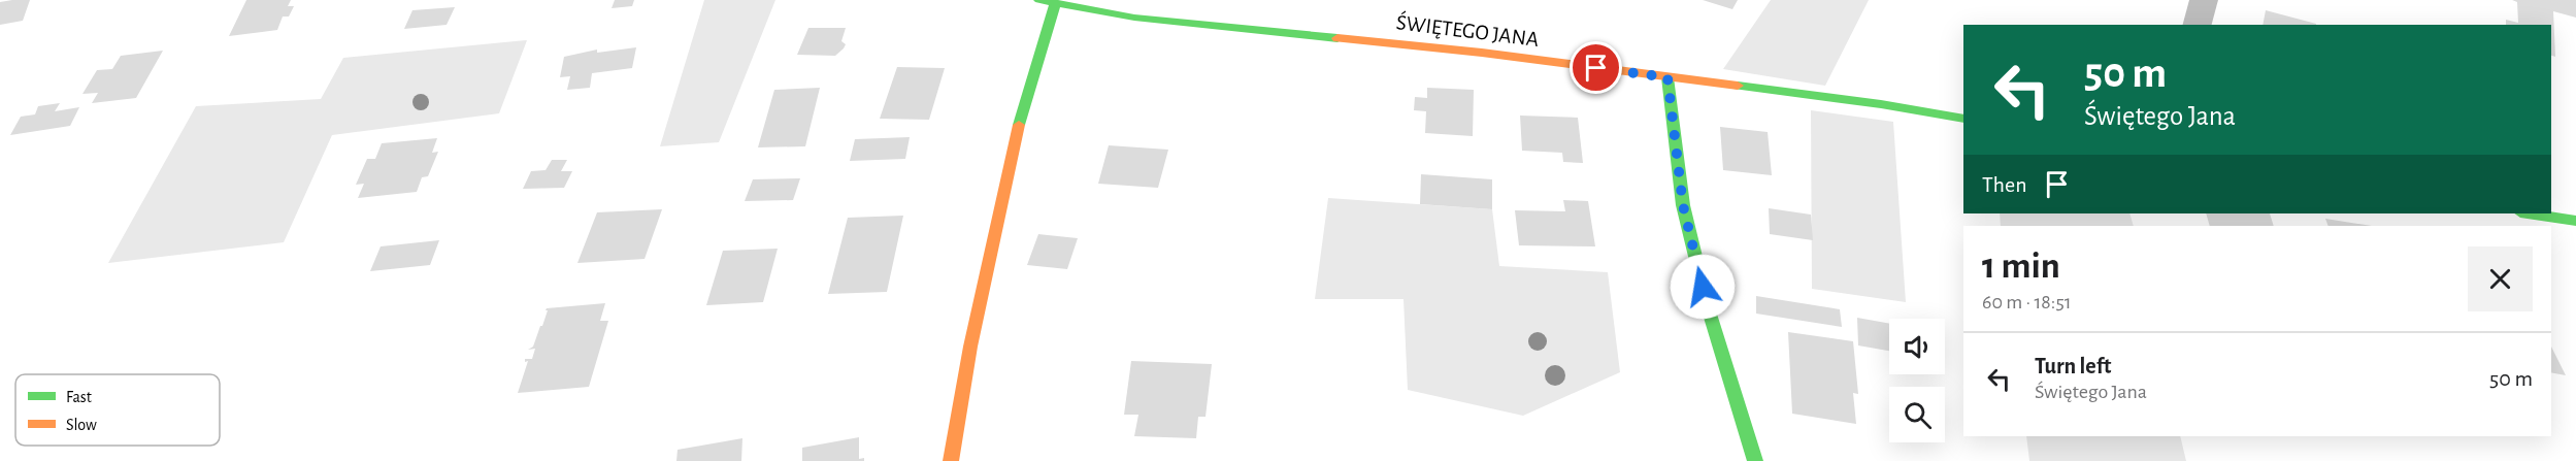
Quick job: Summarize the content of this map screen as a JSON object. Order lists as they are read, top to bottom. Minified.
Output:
{"streets":{"street":["ŚWIĘTEGO JANA"]},"legend":["Fast","Slow"],"page":{"turn":["50 m","Świętego Jana"],"then":"Then","heading":["1 min","60 m · 18:51"],"list":[{"name":"Turn left","note":"Świętego Jana","value":"50 m"}]}}
